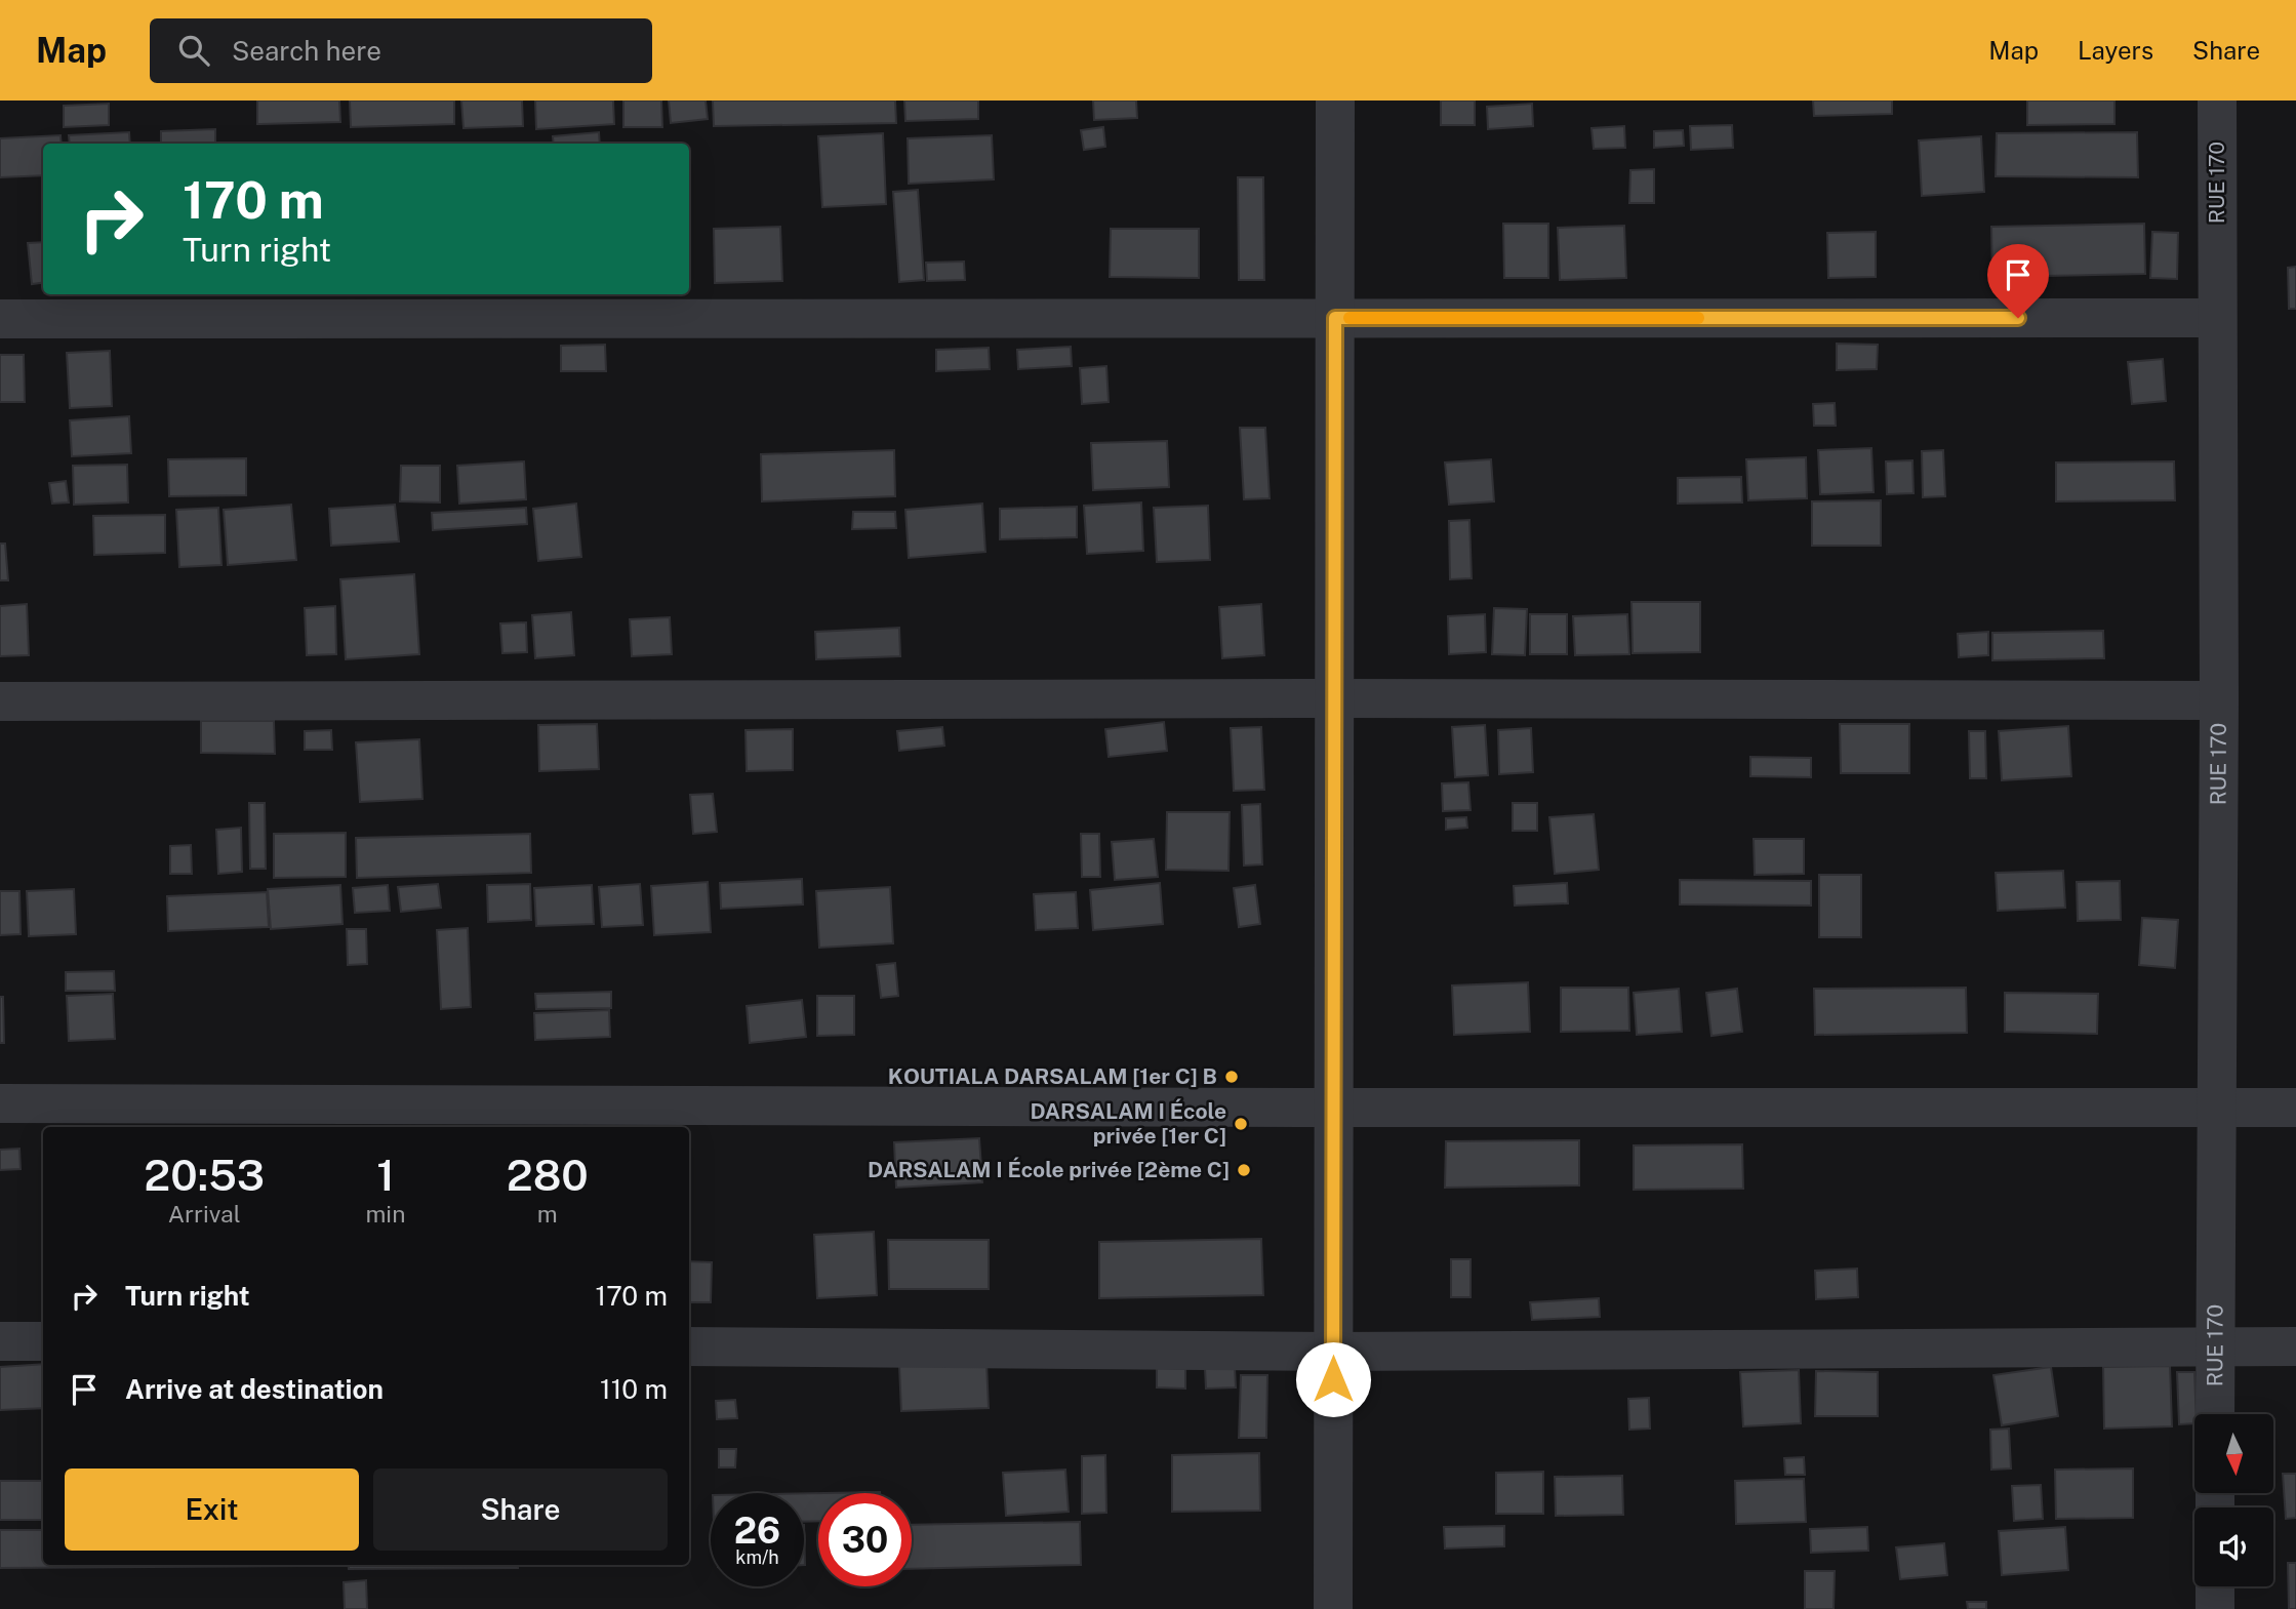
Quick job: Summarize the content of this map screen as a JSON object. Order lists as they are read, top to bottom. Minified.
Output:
{"streets":{"street":["RUE 170"]},"places":["KOUTIALA DARSALAM [1er C] B","DARSALAM I École privée [1er C]","DARSALAM I École privée [2ème C]"],"north":"bottom","page":{"header":"Map","search":"Search here","nav":["Map","Layers","Share"],"turn":["170 m","Turn right"],"eta":["20:53","Arrival","1","min","280","m"],"list":[{"name":"Turn right","value":"170 m"},{"name":"Arrive at destination","value":"110 m"}],"buttons":["Exit","Share"],"speed":"26 km/h","limit":"30"}}
